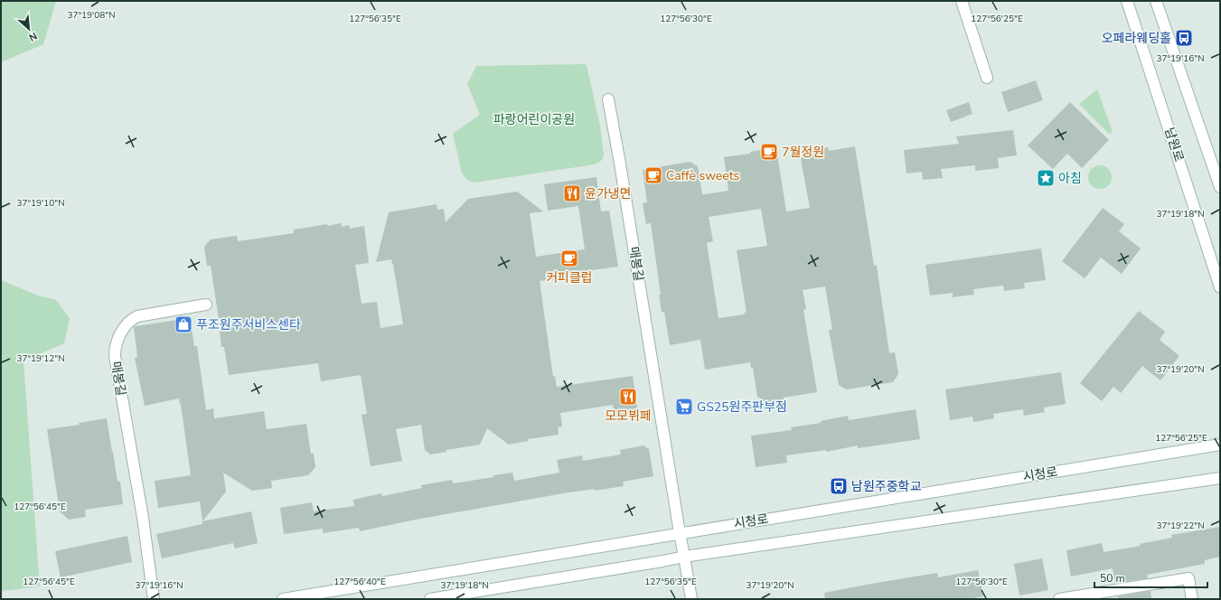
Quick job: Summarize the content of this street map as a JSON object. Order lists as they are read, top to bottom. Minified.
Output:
{"streets":{"street":["남원로","매봉길","시청로"]},"crossings":[["매봉길","시청로"]],"parks":["파랑어린이공원"],"places":{"bus stop":["오페라웨딩홀","남원주중학교"],"cafe":["7월정원","Caffè sweets","커피클럽"],"place":["아침"],"restaurant":["윤가냉면","모모뷔페"],"shop":["푸조원주서비스센타"],"supermarket":["GS25원주판부점"]},"scale_bar":"50 m","north":"bottom right","coordinates":["37°19'08\"N","127°56'35\"E","127°56'30\"E","127°56'25\"E","37°19'16\"N","37°19'10\"N","37°19'18\"N","37°19'12\"N","37°19'20\"N","127°56'45\"E","37°19'22\"N","127°56'40\"E"]}
